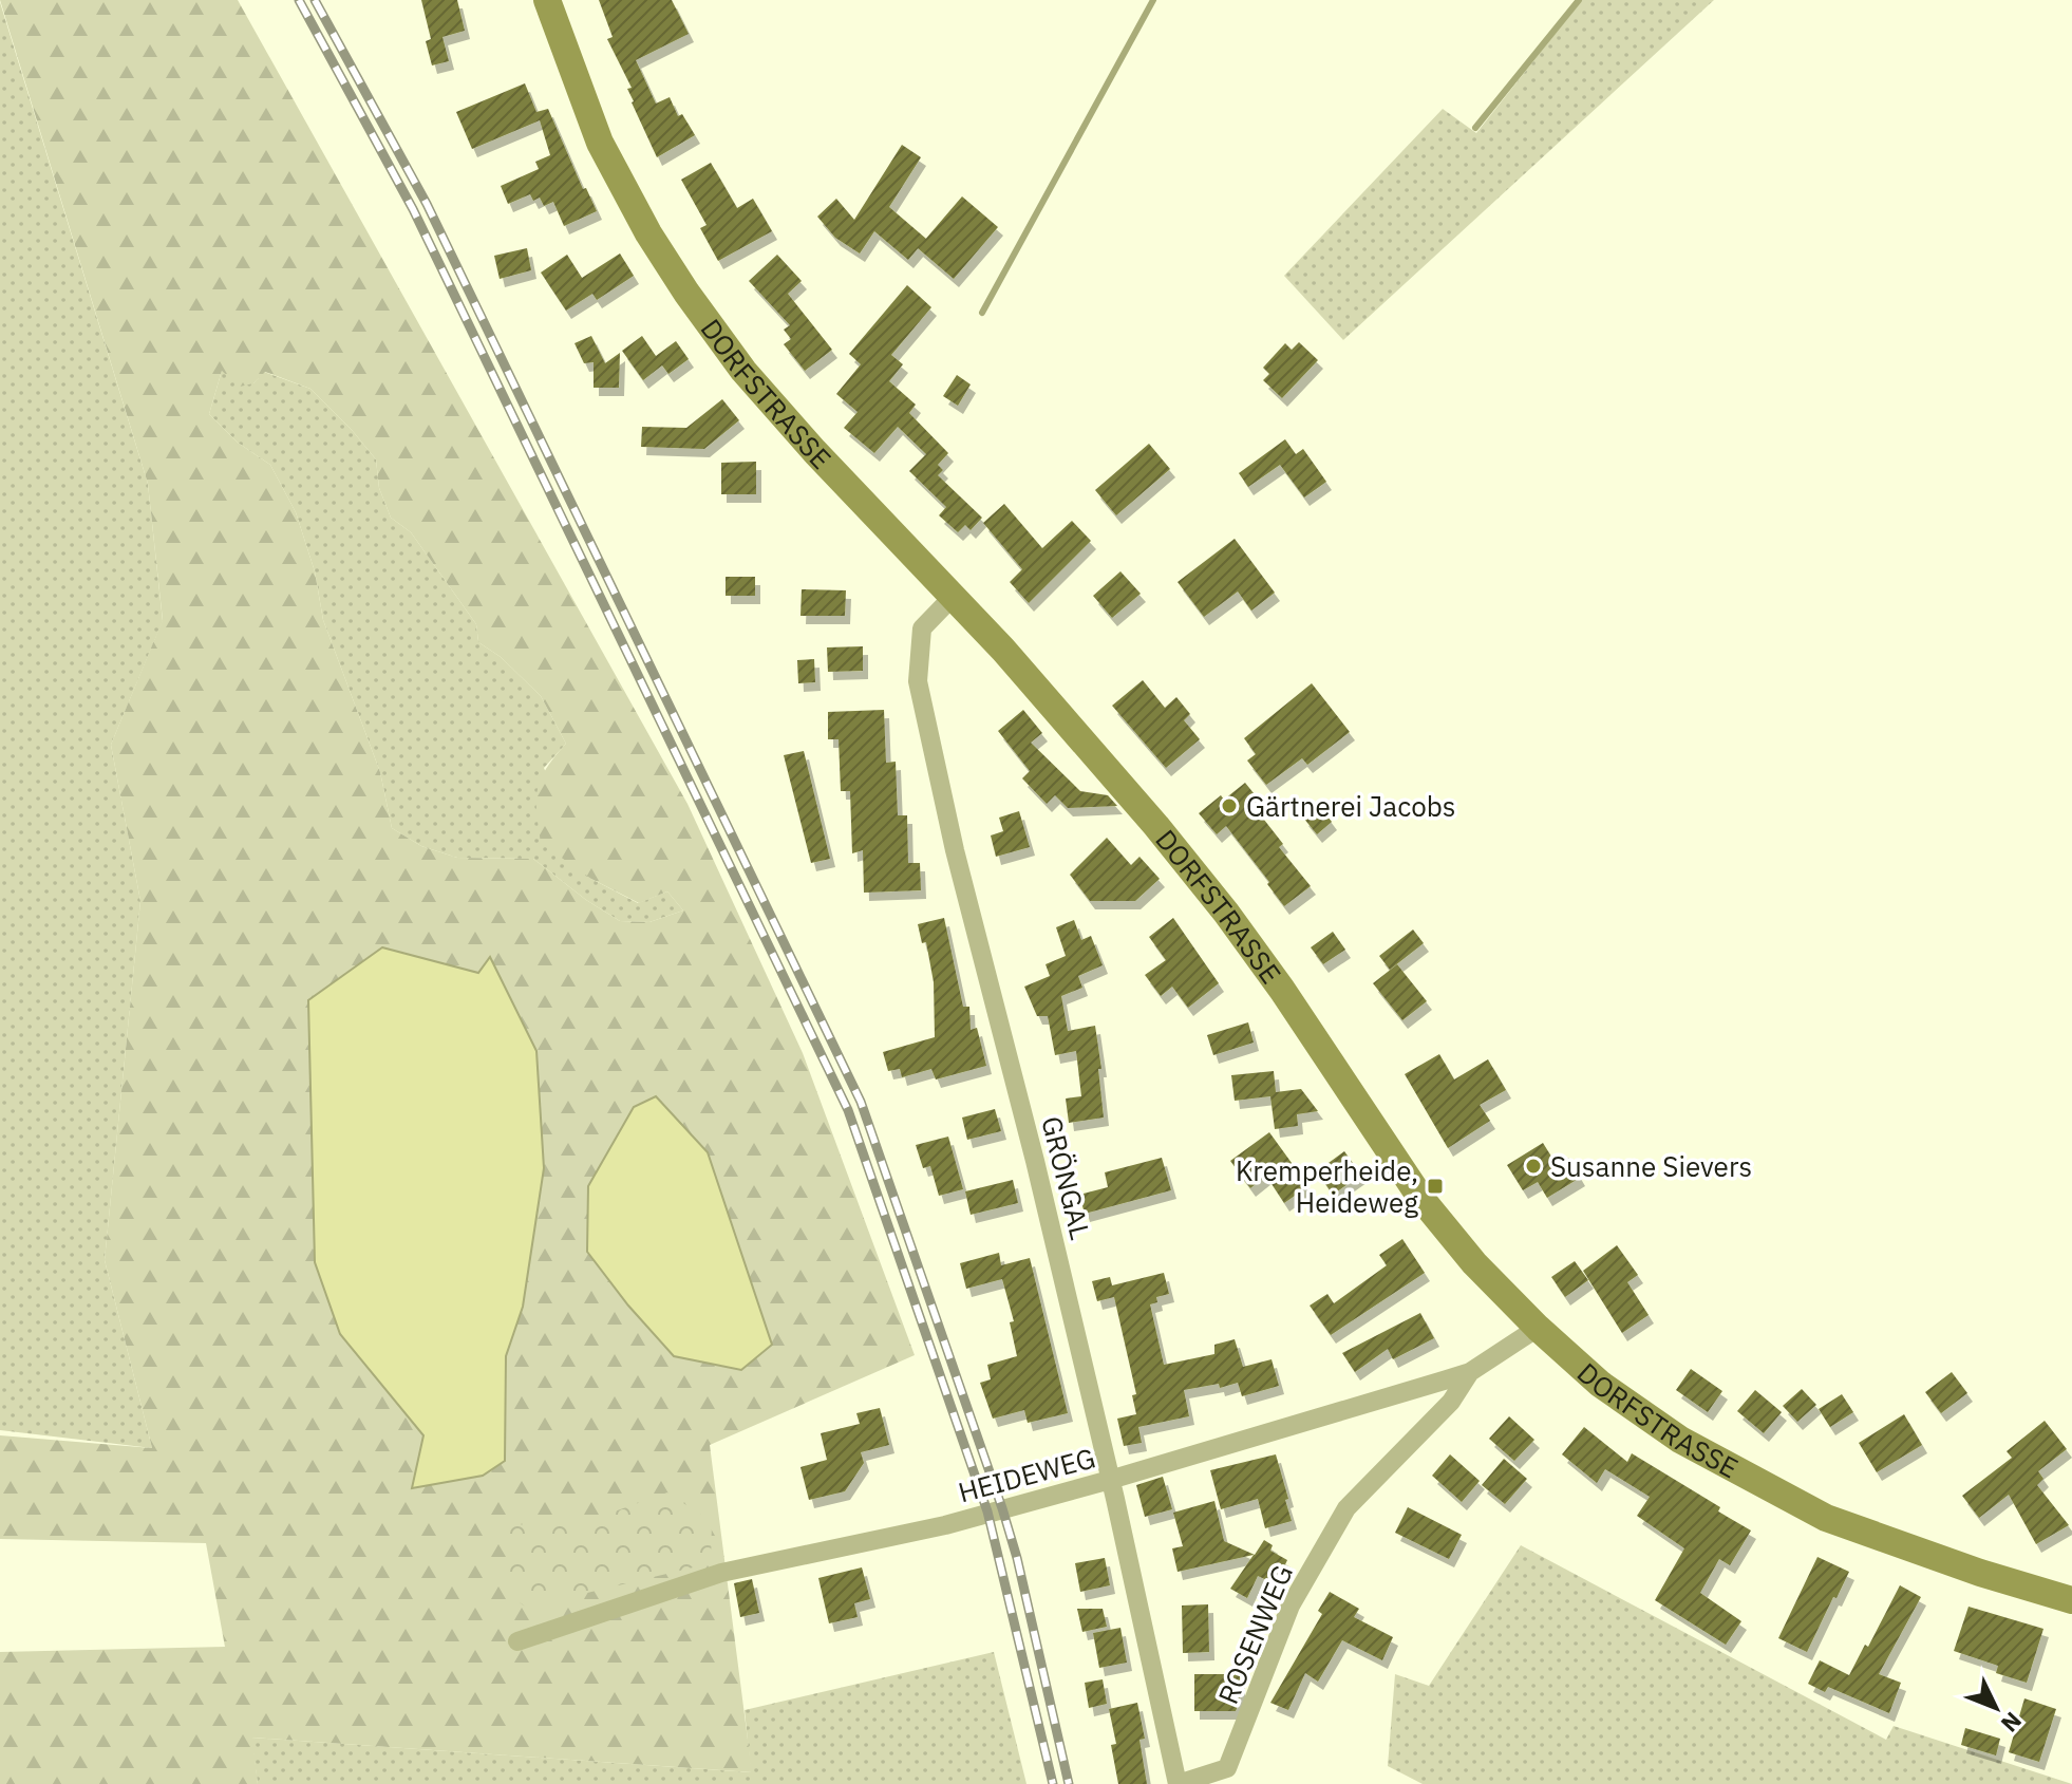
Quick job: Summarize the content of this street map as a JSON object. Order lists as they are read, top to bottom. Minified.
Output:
{"streets":{"main road":["DORFSTRASSE"],"street":["GRÖNGAL","HEIDEWEG","ROSENWEG"]},"crossings":[["DORFSTRASSE","GRÖNGAL"],["DORFSTRASSE","HEIDEWEG"],["GRÖNGAL","HEIDEWEG"],["GRÖNGAL","ROSENWEG"],["HEIDEWEG","ROSENWEG"]],"places":{"other":["Gärtnerei Jacobs","Susanne Sievers"],"transit":["Kremperheide, Heideweg"]},"north":"bottom right"}
